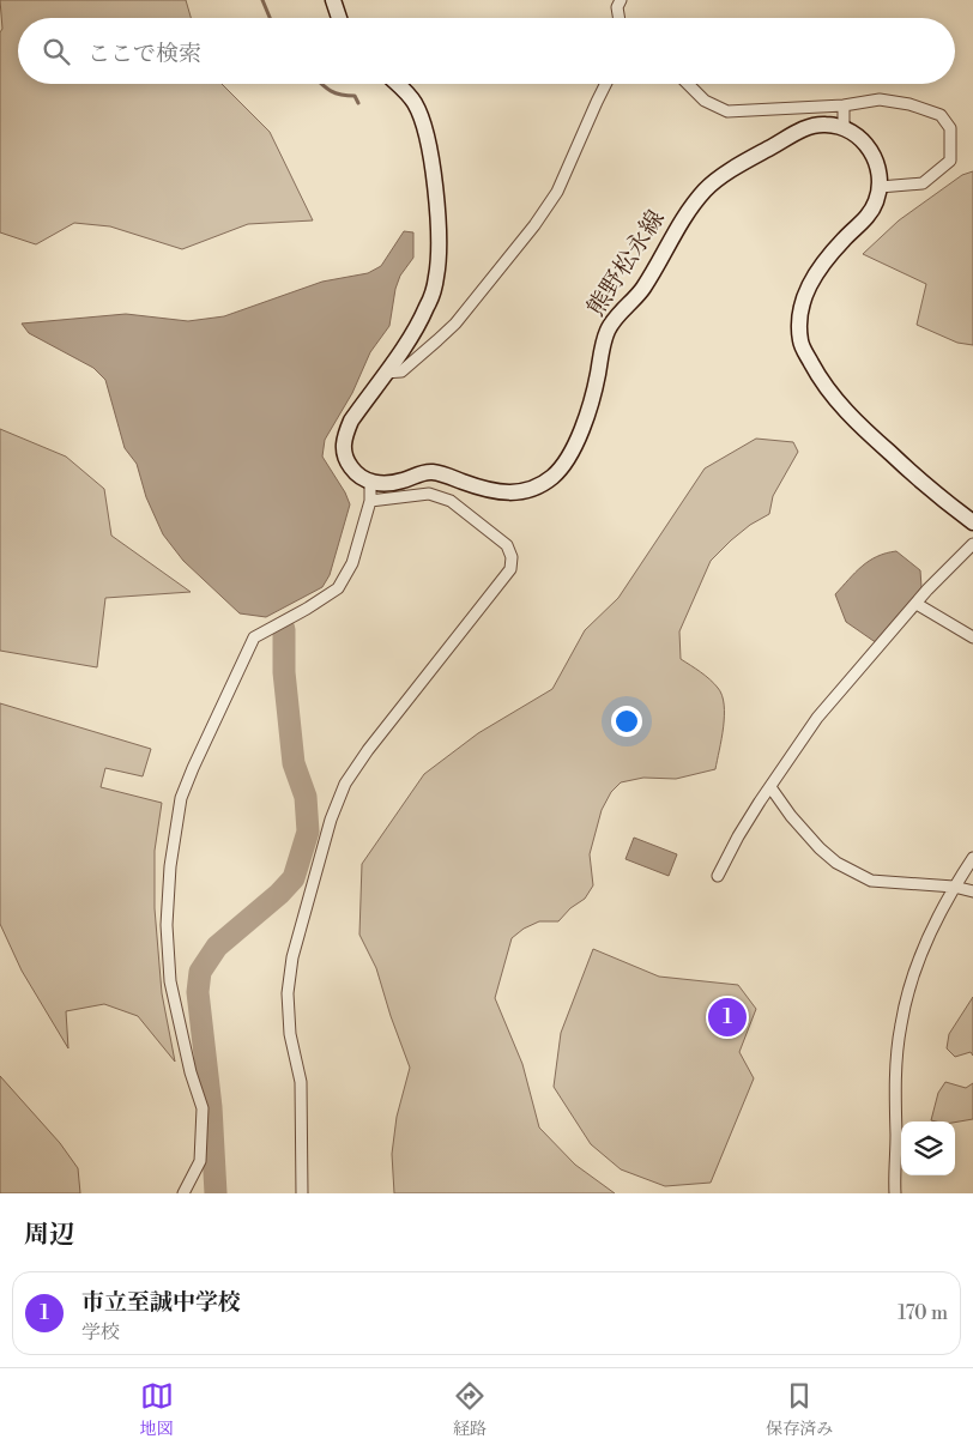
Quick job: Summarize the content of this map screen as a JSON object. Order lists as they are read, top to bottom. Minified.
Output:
{"streets":{"main road":["熊野松永線"]},"page":{"search":"ここで検索","pins":"1","heading":"周辺","list":[{"mark":"1","name":"市立至誠中学校","note":"学校","value":"170 m"}],"nav":["地図","経路","保存済み"]}}
